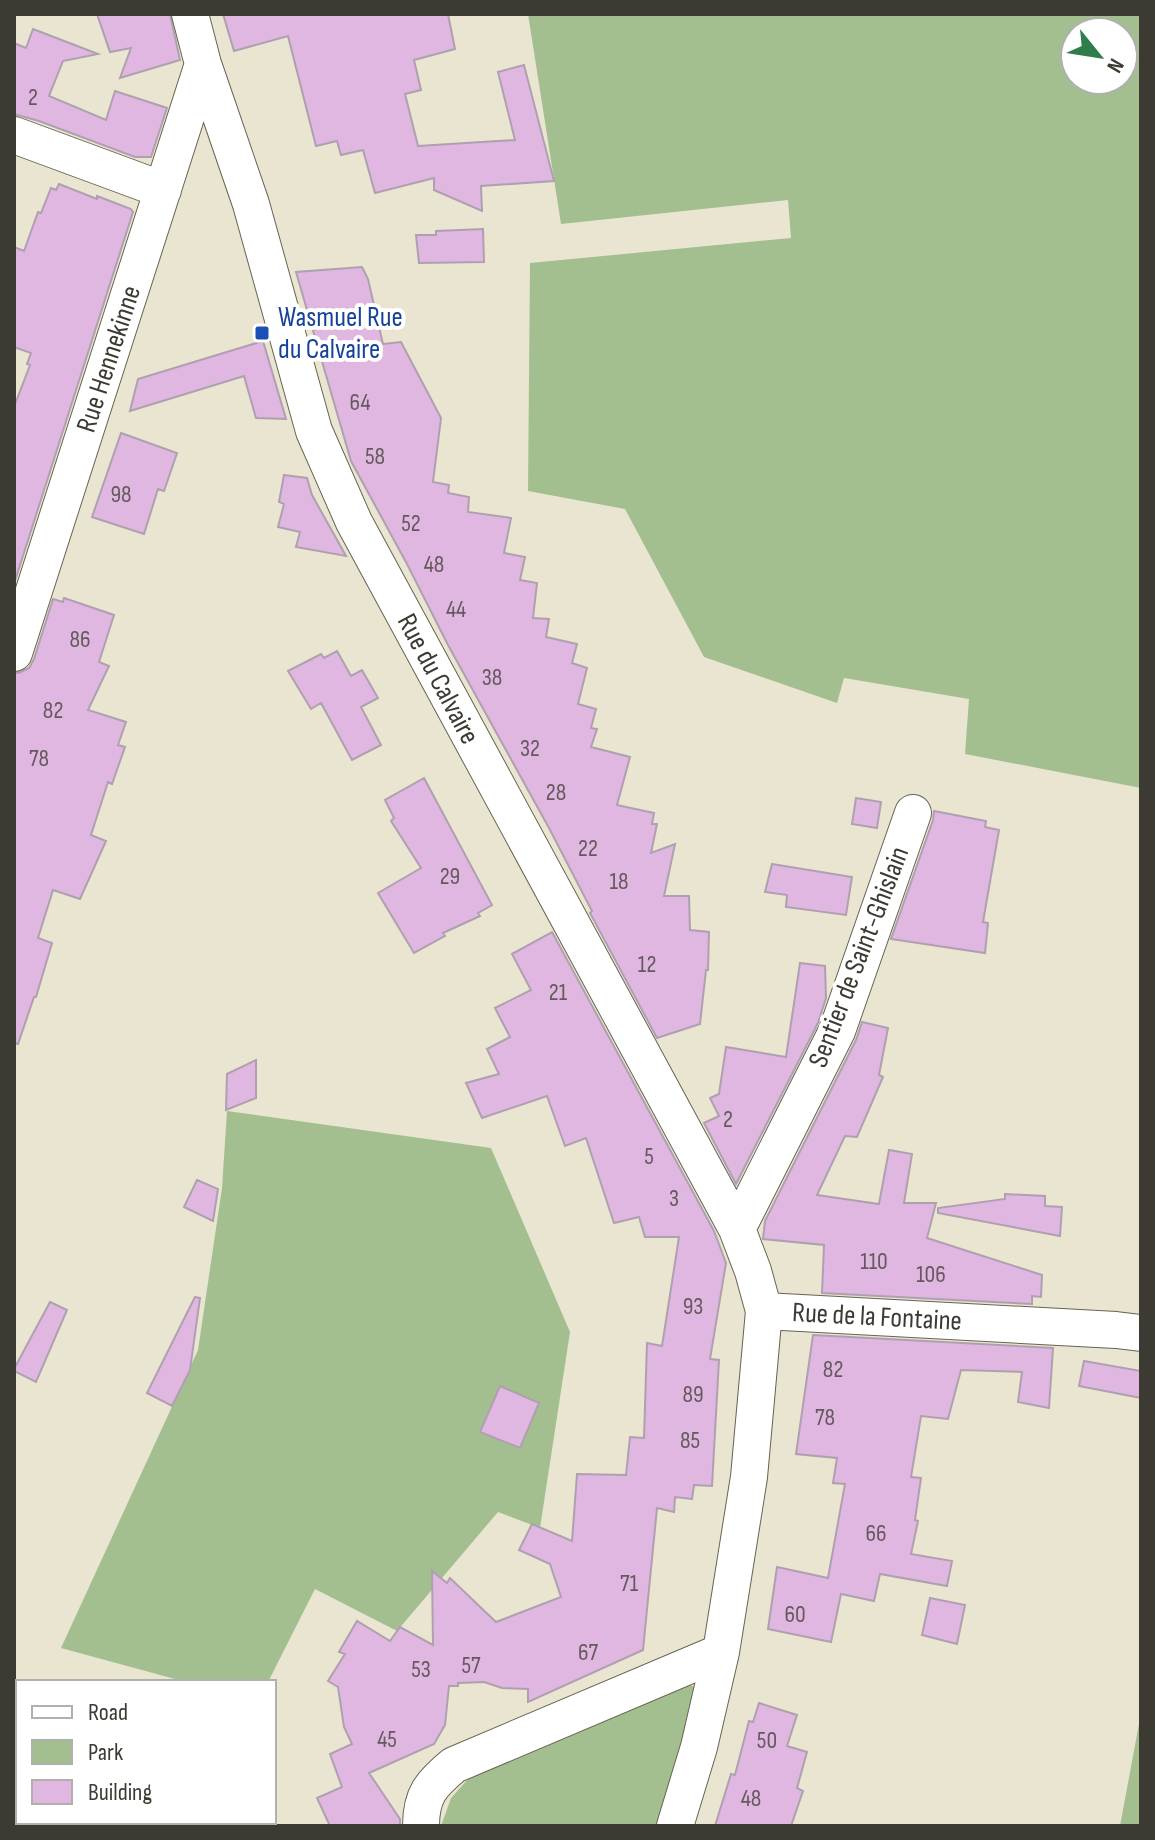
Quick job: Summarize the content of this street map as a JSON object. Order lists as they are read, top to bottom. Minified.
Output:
{"streets":{"street":["Rue Hennekinne","Rue du Calvaire","Sentier de Saint-Ghislain","Rue de la Fontaine"]},"crossings":[["Rue Hennekinne","Rue du Calvaire"],["Rue du Calvaire","Sentier de Saint-Ghislain"],["Rue du Calvaire","Rue de la Fontaine"]],"places":{"transit":["Wasmuel Rue du Calvaire"]},"house_numbers":["2","64","58","98","52","48","44","86","38","82","32","78","28","22","29","18","12","21","2","5","3","110","106","93","82","89","78","85","66","71","60","67","57","53","45","50","48"],"legend":["Road","Park","Building"],"north":"bottom right"}
